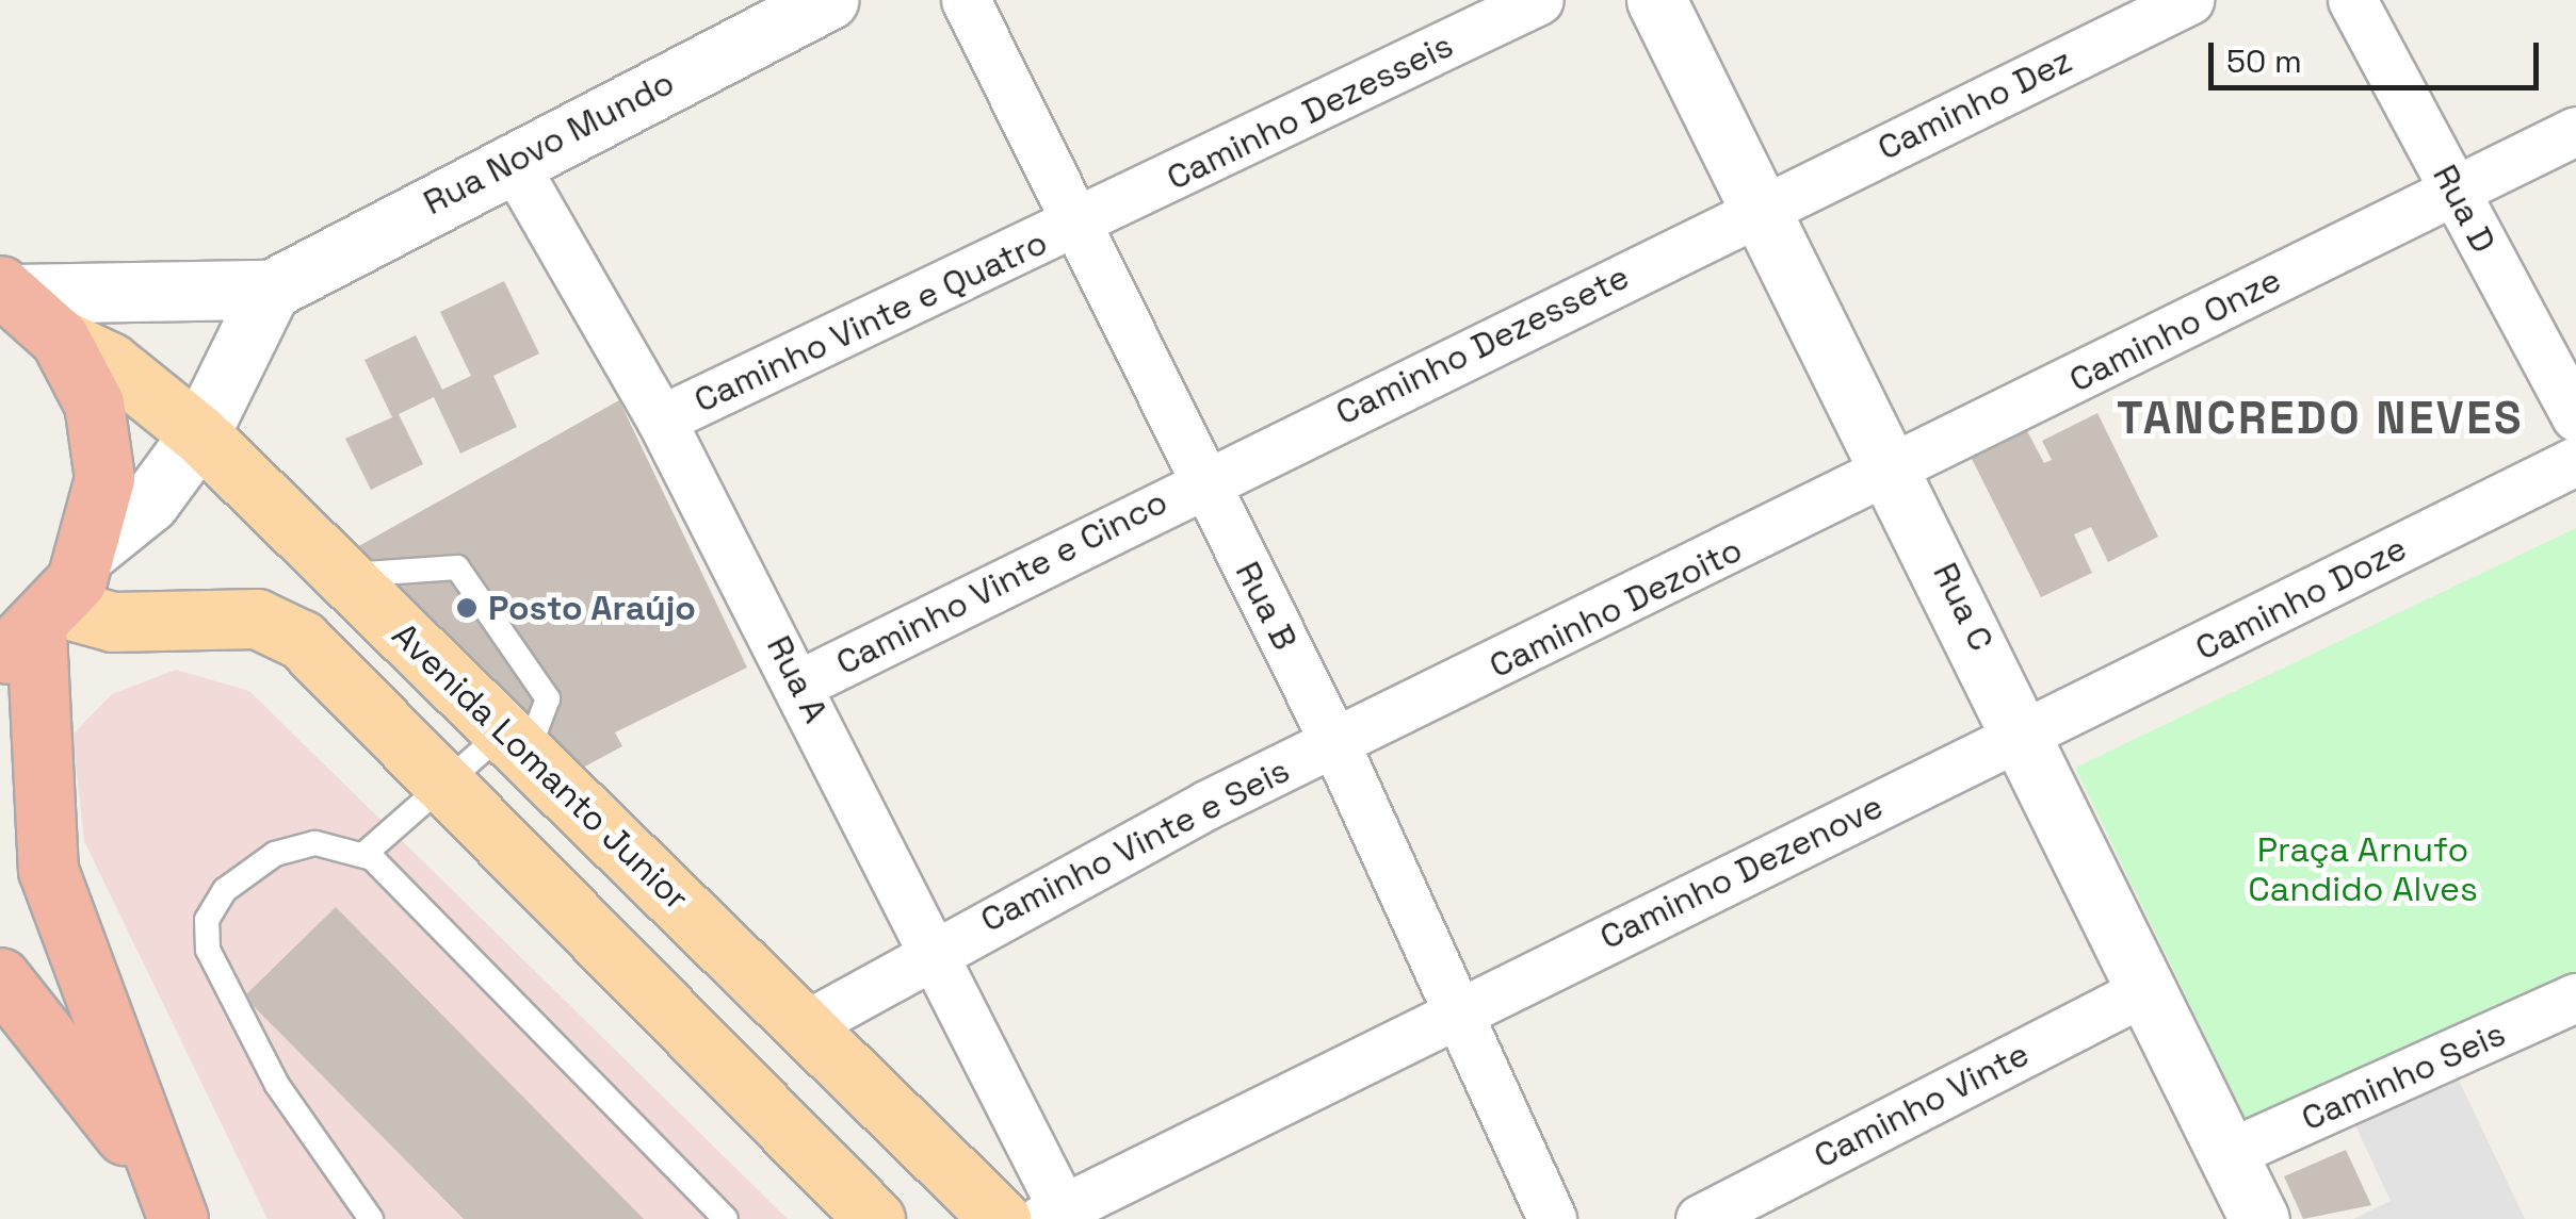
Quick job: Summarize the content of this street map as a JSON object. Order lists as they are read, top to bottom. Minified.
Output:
{"streets":{"main road":["Avenida Lomanto Junior"],"street":["Caminho Dez","Caminho Dezesseis","Rua Novo Mundo","Rua D","Caminho Vinte e Quatro","Caminho Onze","Caminho Dezessete","Caminho Vinte e Cinco","Caminho Doze","Rua B","Rua C","Caminho Dezoito","Rua A","Caminho Vinte e Seis","Caminho Dezenove","Caminho Seis","Caminho Vinte"]},"crossings":[["Caminho Dez","Caminho Dezessete"],["Caminho Dez","Rua C"],["Caminho Dezesseis","Caminho Vinte e Quatro"],["Caminho Dezesseis","Rua B"],["Rua Novo Mundo","Rua A"],["Rua D","Caminho Onze"],["Caminho Vinte e Quatro","Rua B"],["Caminho Vinte e Quatro","Rua A"],["Caminho Onze","Rua C"],["Caminho Onze","Caminho Dezoito"],["Caminho Dezessete","Caminho Vinte e Cinco"],["Caminho Dezessete","Rua B"],["Caminho Dezessete","Rua C"],["Caminho Vinte e Cinco","Rua B"],["Caminho Vinte e Cinco","Rua A"],["Caminho Doze","Rua C"],["Caminho Doze","Caminho Dezenove"],["Rua B","Caminho Dezoito"],["Rua B","Caminho Vinte e Seis"],["Rua B","Caminho Dezenove"],["Rua C","Caminho Dezoito"],["Rua C","Caminho Dezenove"],["Rua C","Caminho Seis"],["Rua C","Caminho Vinte"],["Caminho Dezoito","Caminho Vinte e Seis"],["Rua A","Caminho Vinte e Seis"],["Rua A","Caminho Dezenove"],["Avenida Lomanto Junior","Caminho Vinte e Seis"]],"districts":["TANCREDO NEVES"],"parks":["Praça Arnufo Candido Alves"],"places":["Posto Araújo"],"scale_bar":"50 m"}
